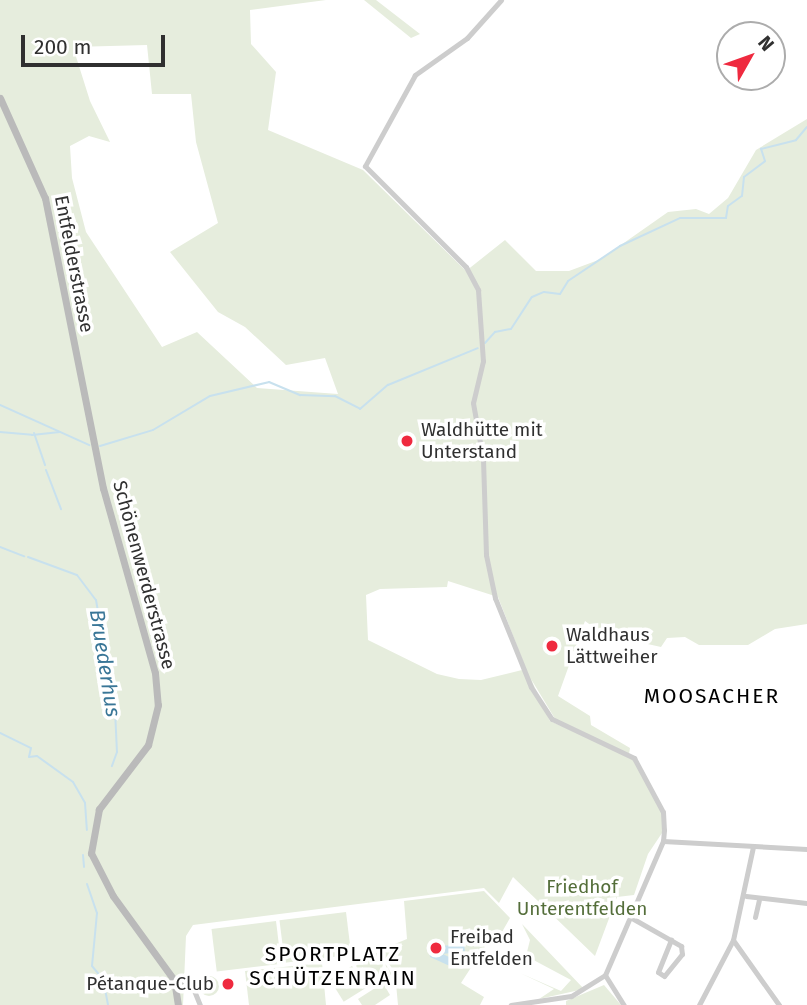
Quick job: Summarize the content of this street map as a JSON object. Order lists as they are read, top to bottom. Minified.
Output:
{"streets":{"street":["Entfelderstrasse","Schönenwerderstrasse"]},"crossings":[["Entfelderstrasse","Schönenwerderstrasse"]],"districts":["MOOSACHER","SPORTPLATZ SCHÜTZENRAIN"],"water":["Bruederhus"],"parks":["Friedhof Unterentfelden"],"places":["Waldhütte mit Unterstand","Waldhaus Lättweiher","Freibad Entfelden","Pétanque-Club"],"scale_bar":"200 m","north":"top right"}
